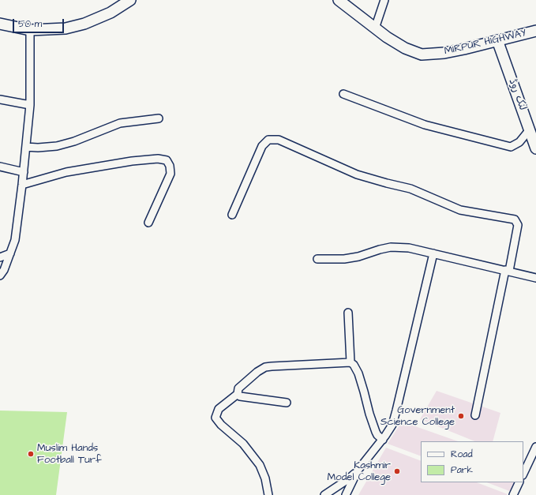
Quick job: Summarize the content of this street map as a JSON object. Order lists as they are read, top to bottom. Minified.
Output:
{"streets":{"main road":["MIRPUR HIGHWAY","لنک روڈ"]},"crossings":[["MIRPUR HIGHWAY","لنک روڈ"]],"places":["Government Science College","Muslim Hands Football Turf","Kashmir Model College"],"legend":["Road","Park"],"scale_bar":"50 m"}
